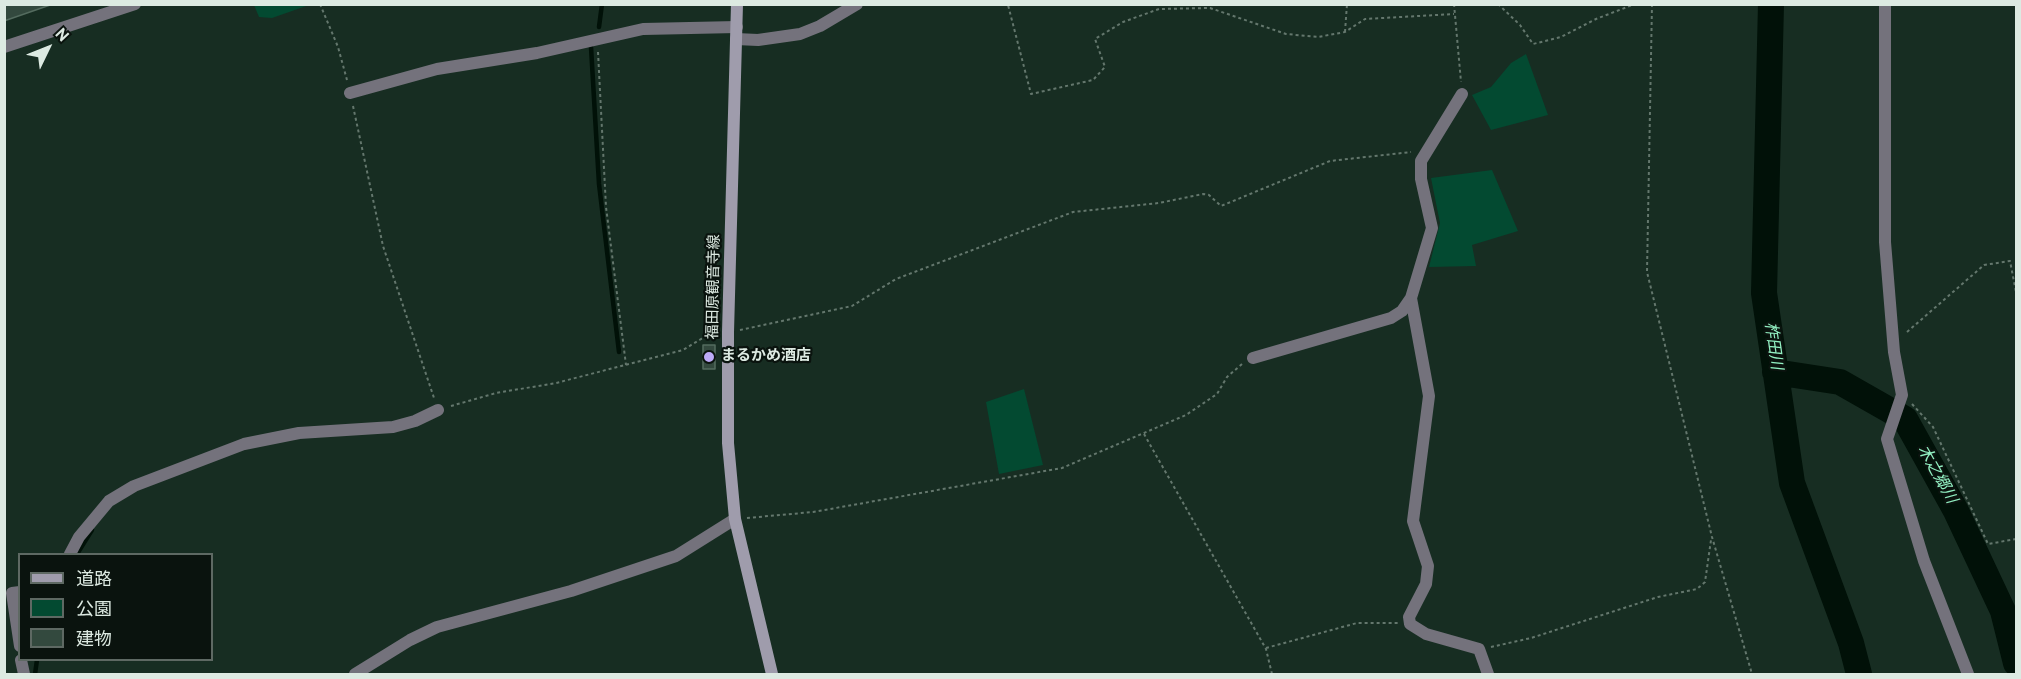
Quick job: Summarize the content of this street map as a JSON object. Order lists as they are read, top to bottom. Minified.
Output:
{"streets":{"main road":["福田原観音寺線"]},"water":["柞田川","木之郷川"],"places":["まるかめ酒店"],"legend":["道路","公園","建物"],"north":"top right"}
